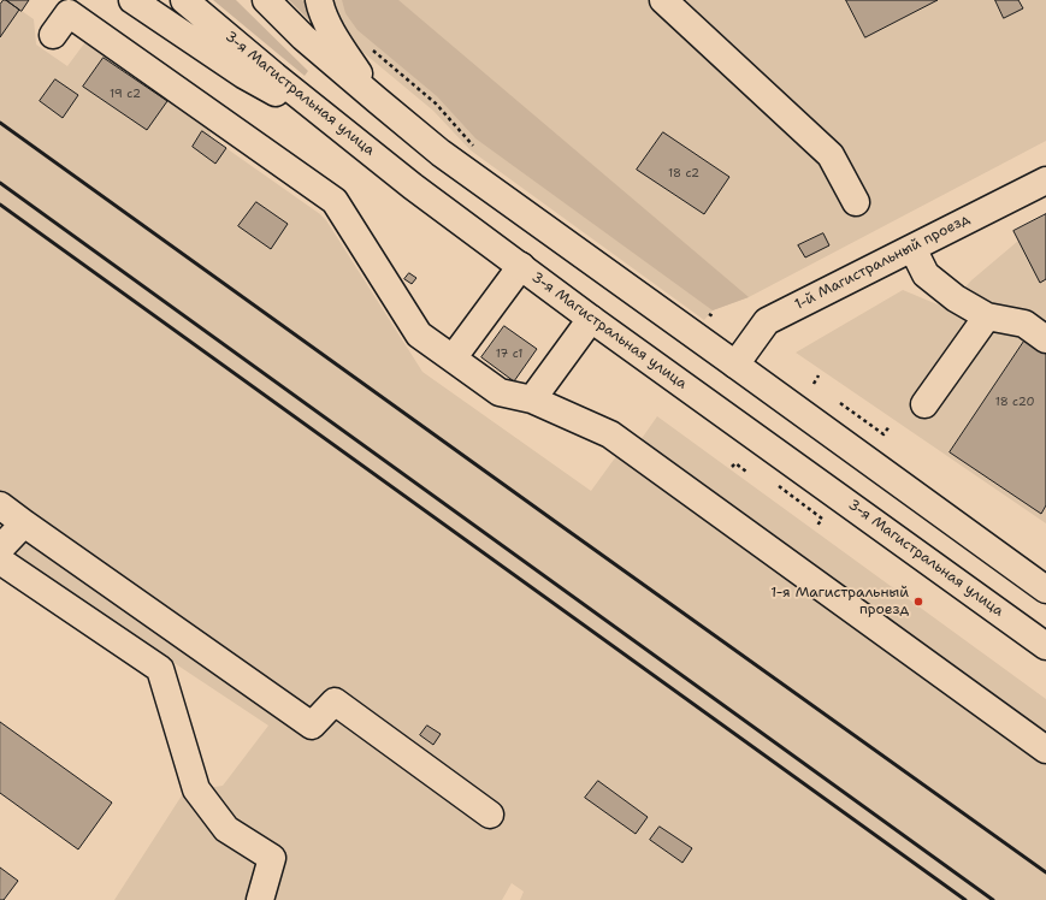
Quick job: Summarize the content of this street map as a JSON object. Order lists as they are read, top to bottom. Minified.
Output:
{"streets":{"main road":["3-я Магистральная улица","1-й Магистральный проезд"]},"places":["1-я Магистральный проезд"],"house_numbers":["19 с2","18 с2","17 с1","18 с20"]}
